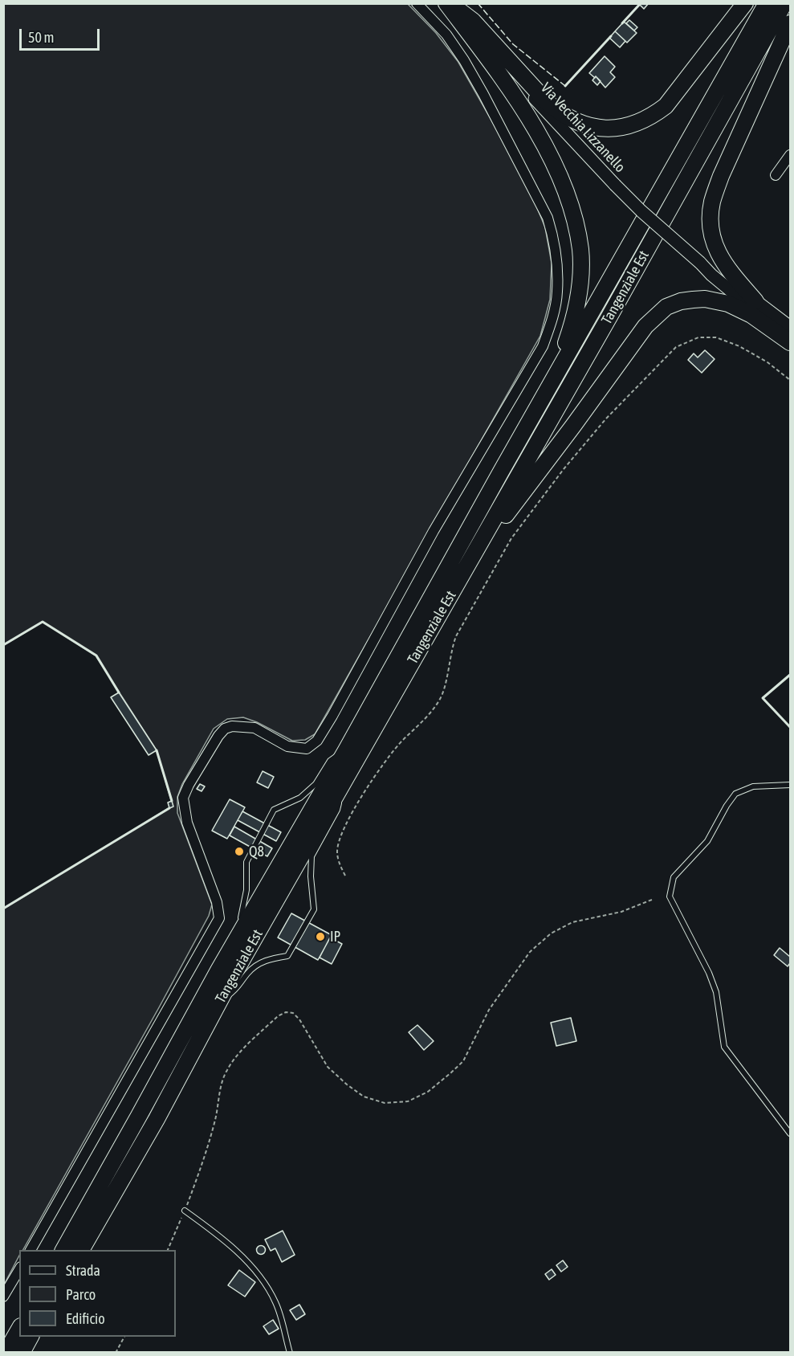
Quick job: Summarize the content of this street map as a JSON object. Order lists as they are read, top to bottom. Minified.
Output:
{"streets":{"highway":["Tangenziale Est"],"street":["Via Vecchia Lizzanello"]},"places":["Q8","IP"],"legend":["Strada","Parco","Edificio"],"scale_bar":"50 m"}
